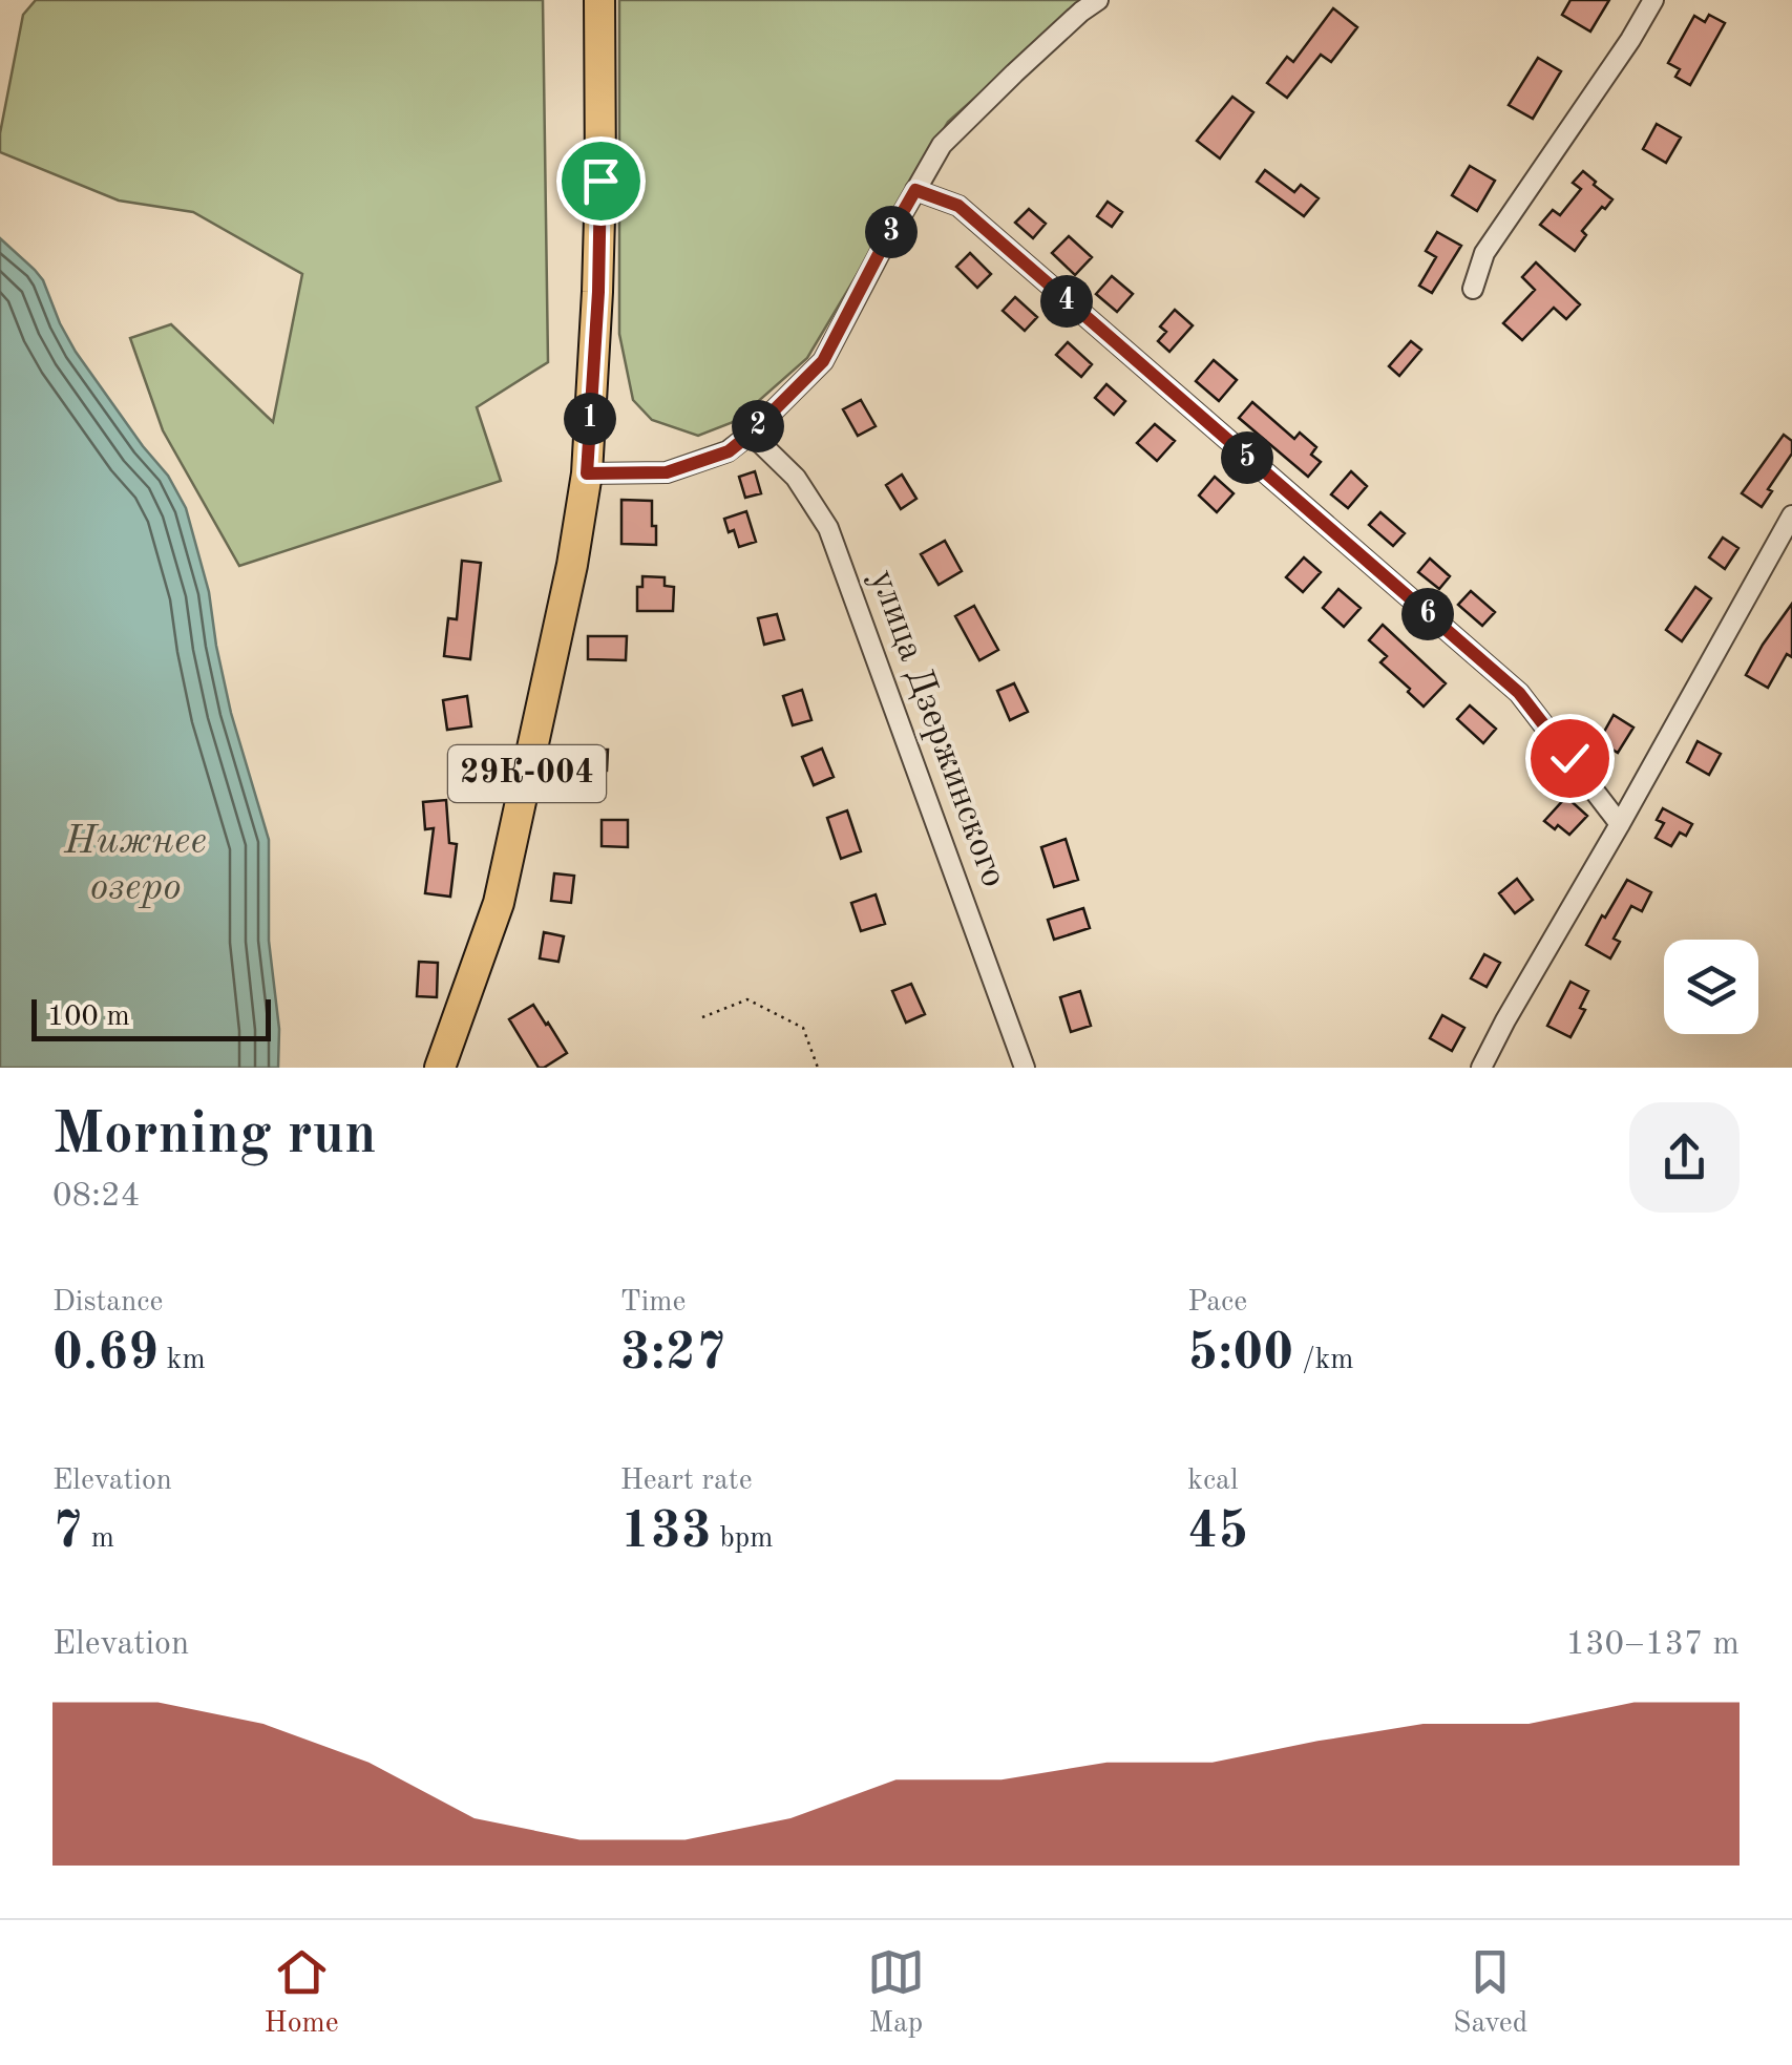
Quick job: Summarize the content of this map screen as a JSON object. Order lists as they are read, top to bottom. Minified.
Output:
{"streets":{"main road":["29К-004"],"street":["улица Дзержинского"]},"water":["Нижнее озеро"],"scale_bar":"100 m","page":{"pins":["3","4","1","2","5","6"],"scale":"100 m","heading":["Morning run","08:24"],"stats":[["Distance","0.69 km"],["Time","3:27"],["Pace","5:00 /km"],["Elevation","7 m"],["Heart rate","133 bpm"],["kcal","45"]],"chart":["Elevation","130–137 m"],"tabs":["Home","Map","Saved"]}}
